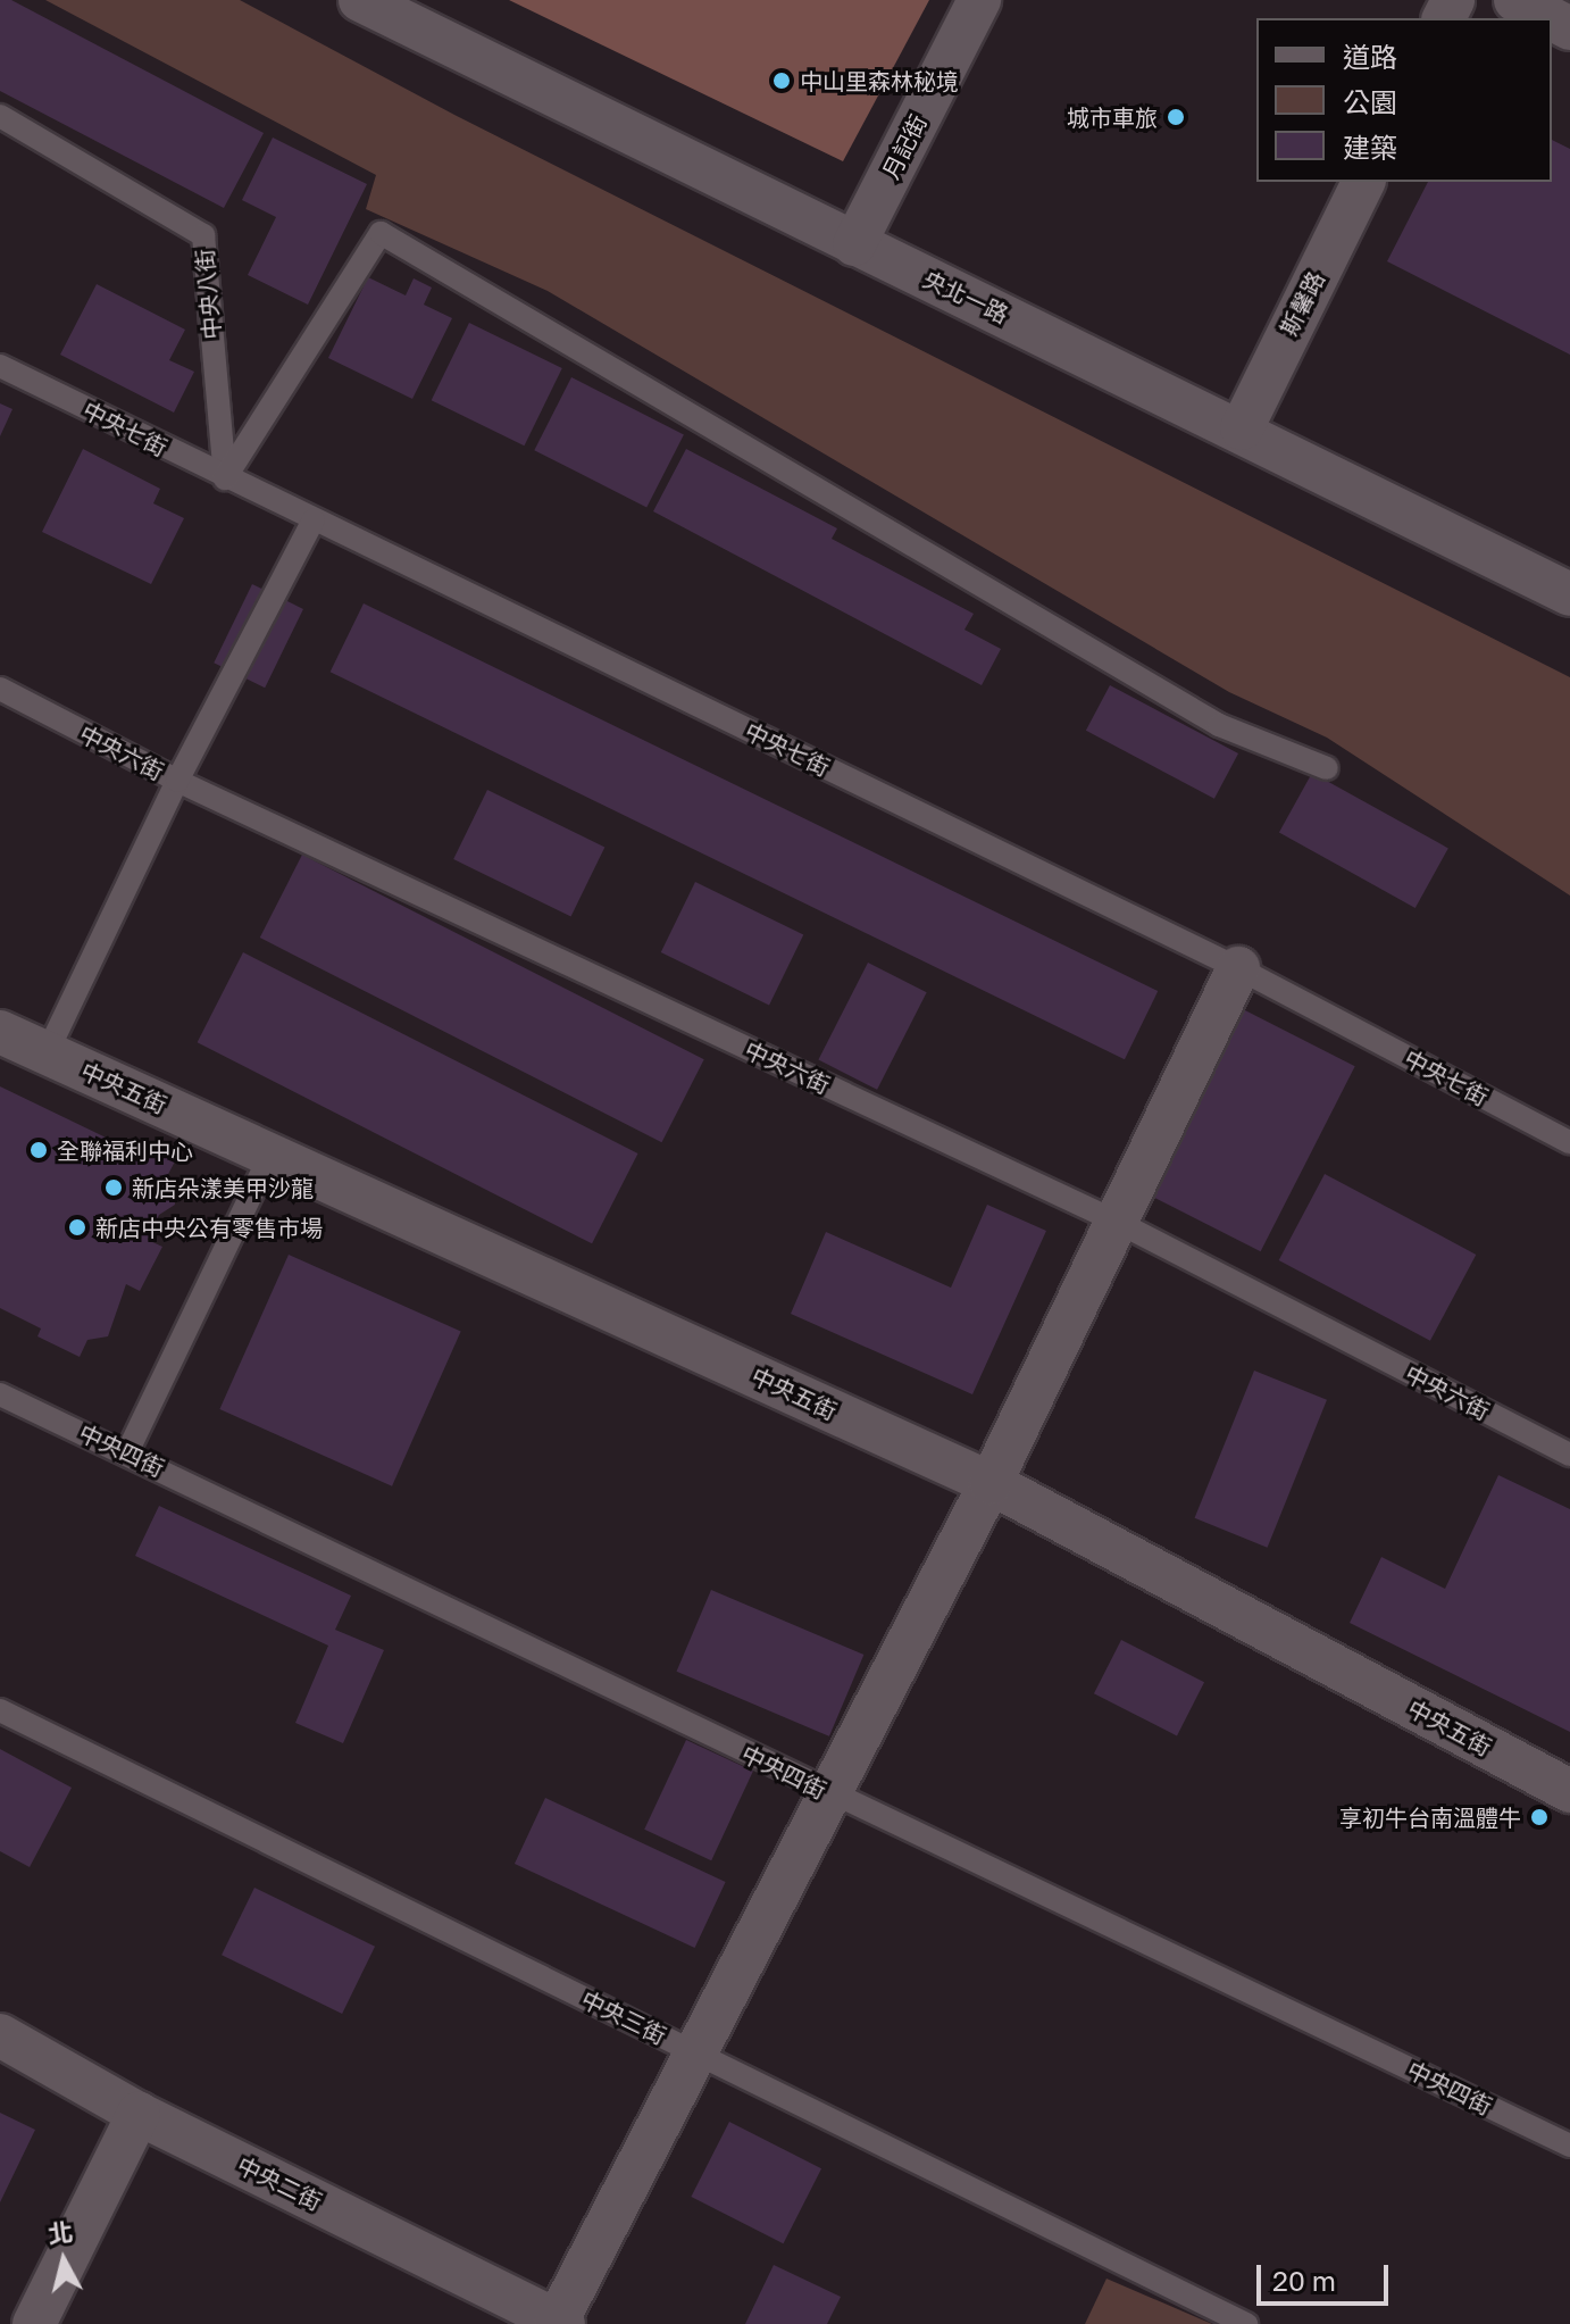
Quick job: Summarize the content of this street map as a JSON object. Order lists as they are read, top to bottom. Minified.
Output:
{"streets":{"street":["月記街","央北一路","斯馨路","中央五街","中央二街"],"lane":["中央八街","中央七街","中央六街","中央四街","中央三街"]},"crossings":[["月記街","央北一路"],["中央八街","中央七街"],["央北一路","斯馨路"]],"places":["中山里森林秘境","城市車旅","全聯福利中心","新店朵漾美甲沙龍","新店中央公有零售市場","享初牛台南溫體牛"],"legend":["道路","公園","建築"],"scale_bar":"20 m","north":"top"}
